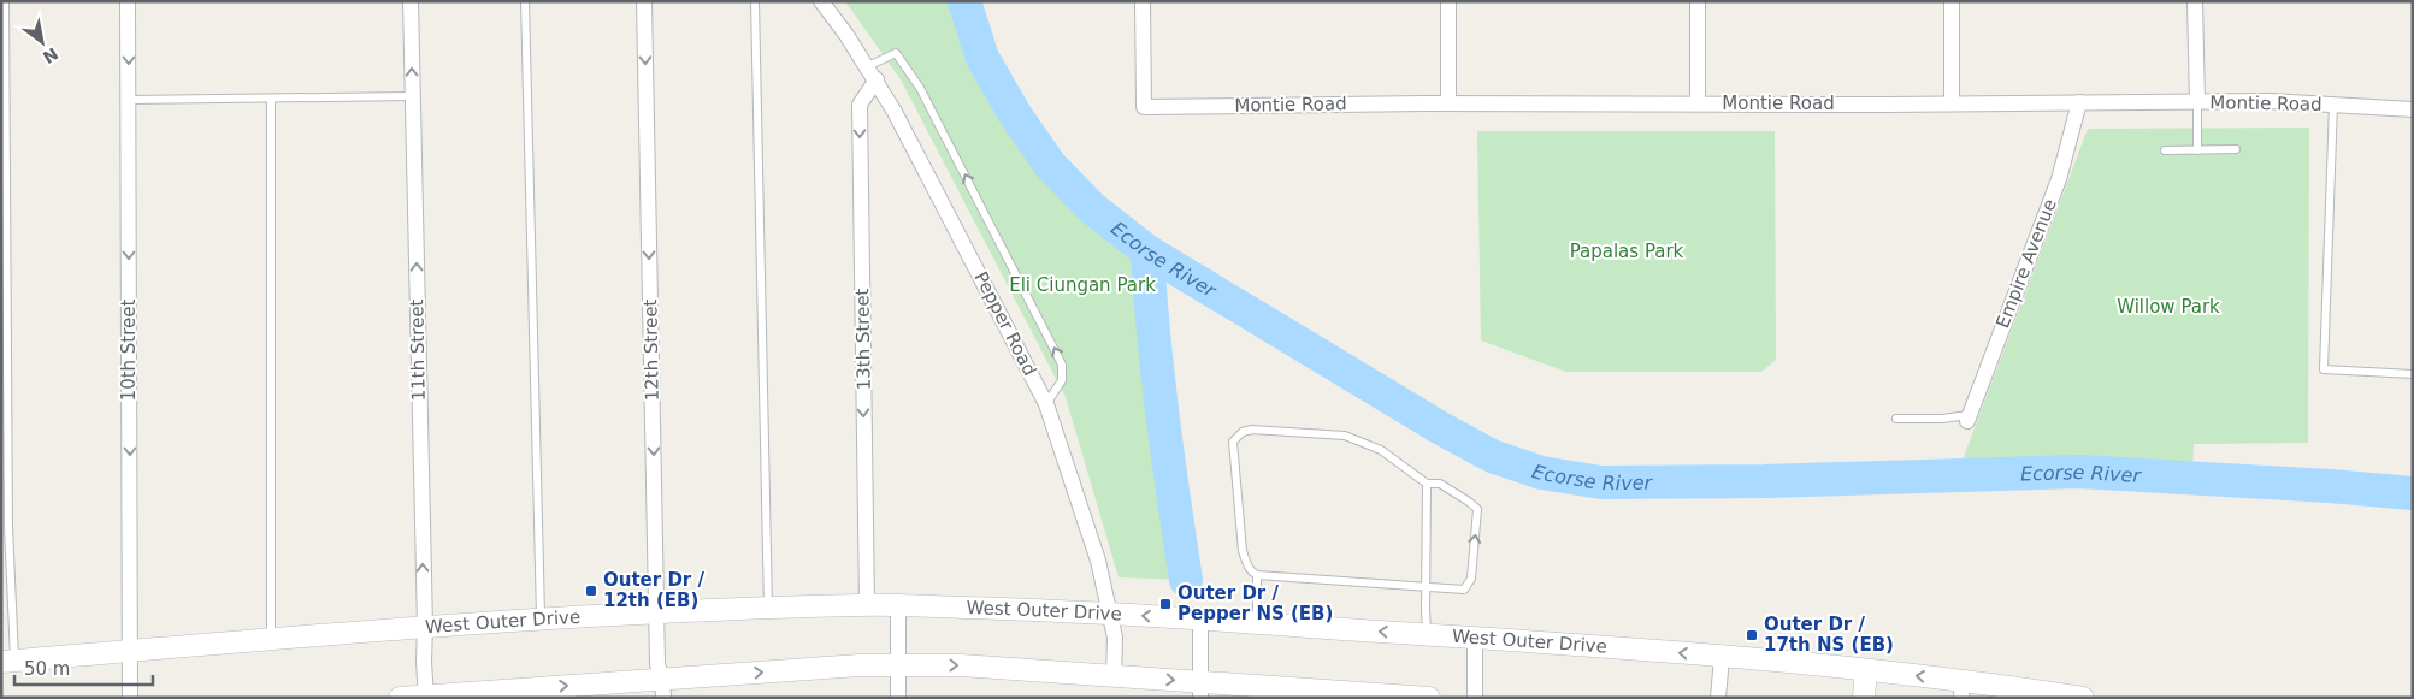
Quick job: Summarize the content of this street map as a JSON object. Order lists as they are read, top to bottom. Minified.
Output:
{"streets":{"main road":["West Outer Drive"],"street":["Montie Road","Empire Avenue","Pepper Road","13th Street","10th Street","11th Street","12th Street"]},"crossings":[["Montie Road","Empire Avenue"],["Pepper Road","13th Street"],["Pepper Road","West Outer Drive"],["13th Street","West Outer Drive"],["10th Street","West Outer Drive"],["11th Street","West Outer Drive"],["12th Street","West Outer Drive"]],"one_way":["13th Street","10th Street","11th Street","12th Street"],"water":["Ecorse River"],"parks":["Papalas Park","Eli Ciungan Park","Willow Park"],"places":{"transit":["Outer Dr / 12th (EB)","Outer Dr / Pepper NS (EB)","Outer Dr / 17th NS (EB)"]},"scale_bar":"50 m","north":"bottom right"}
